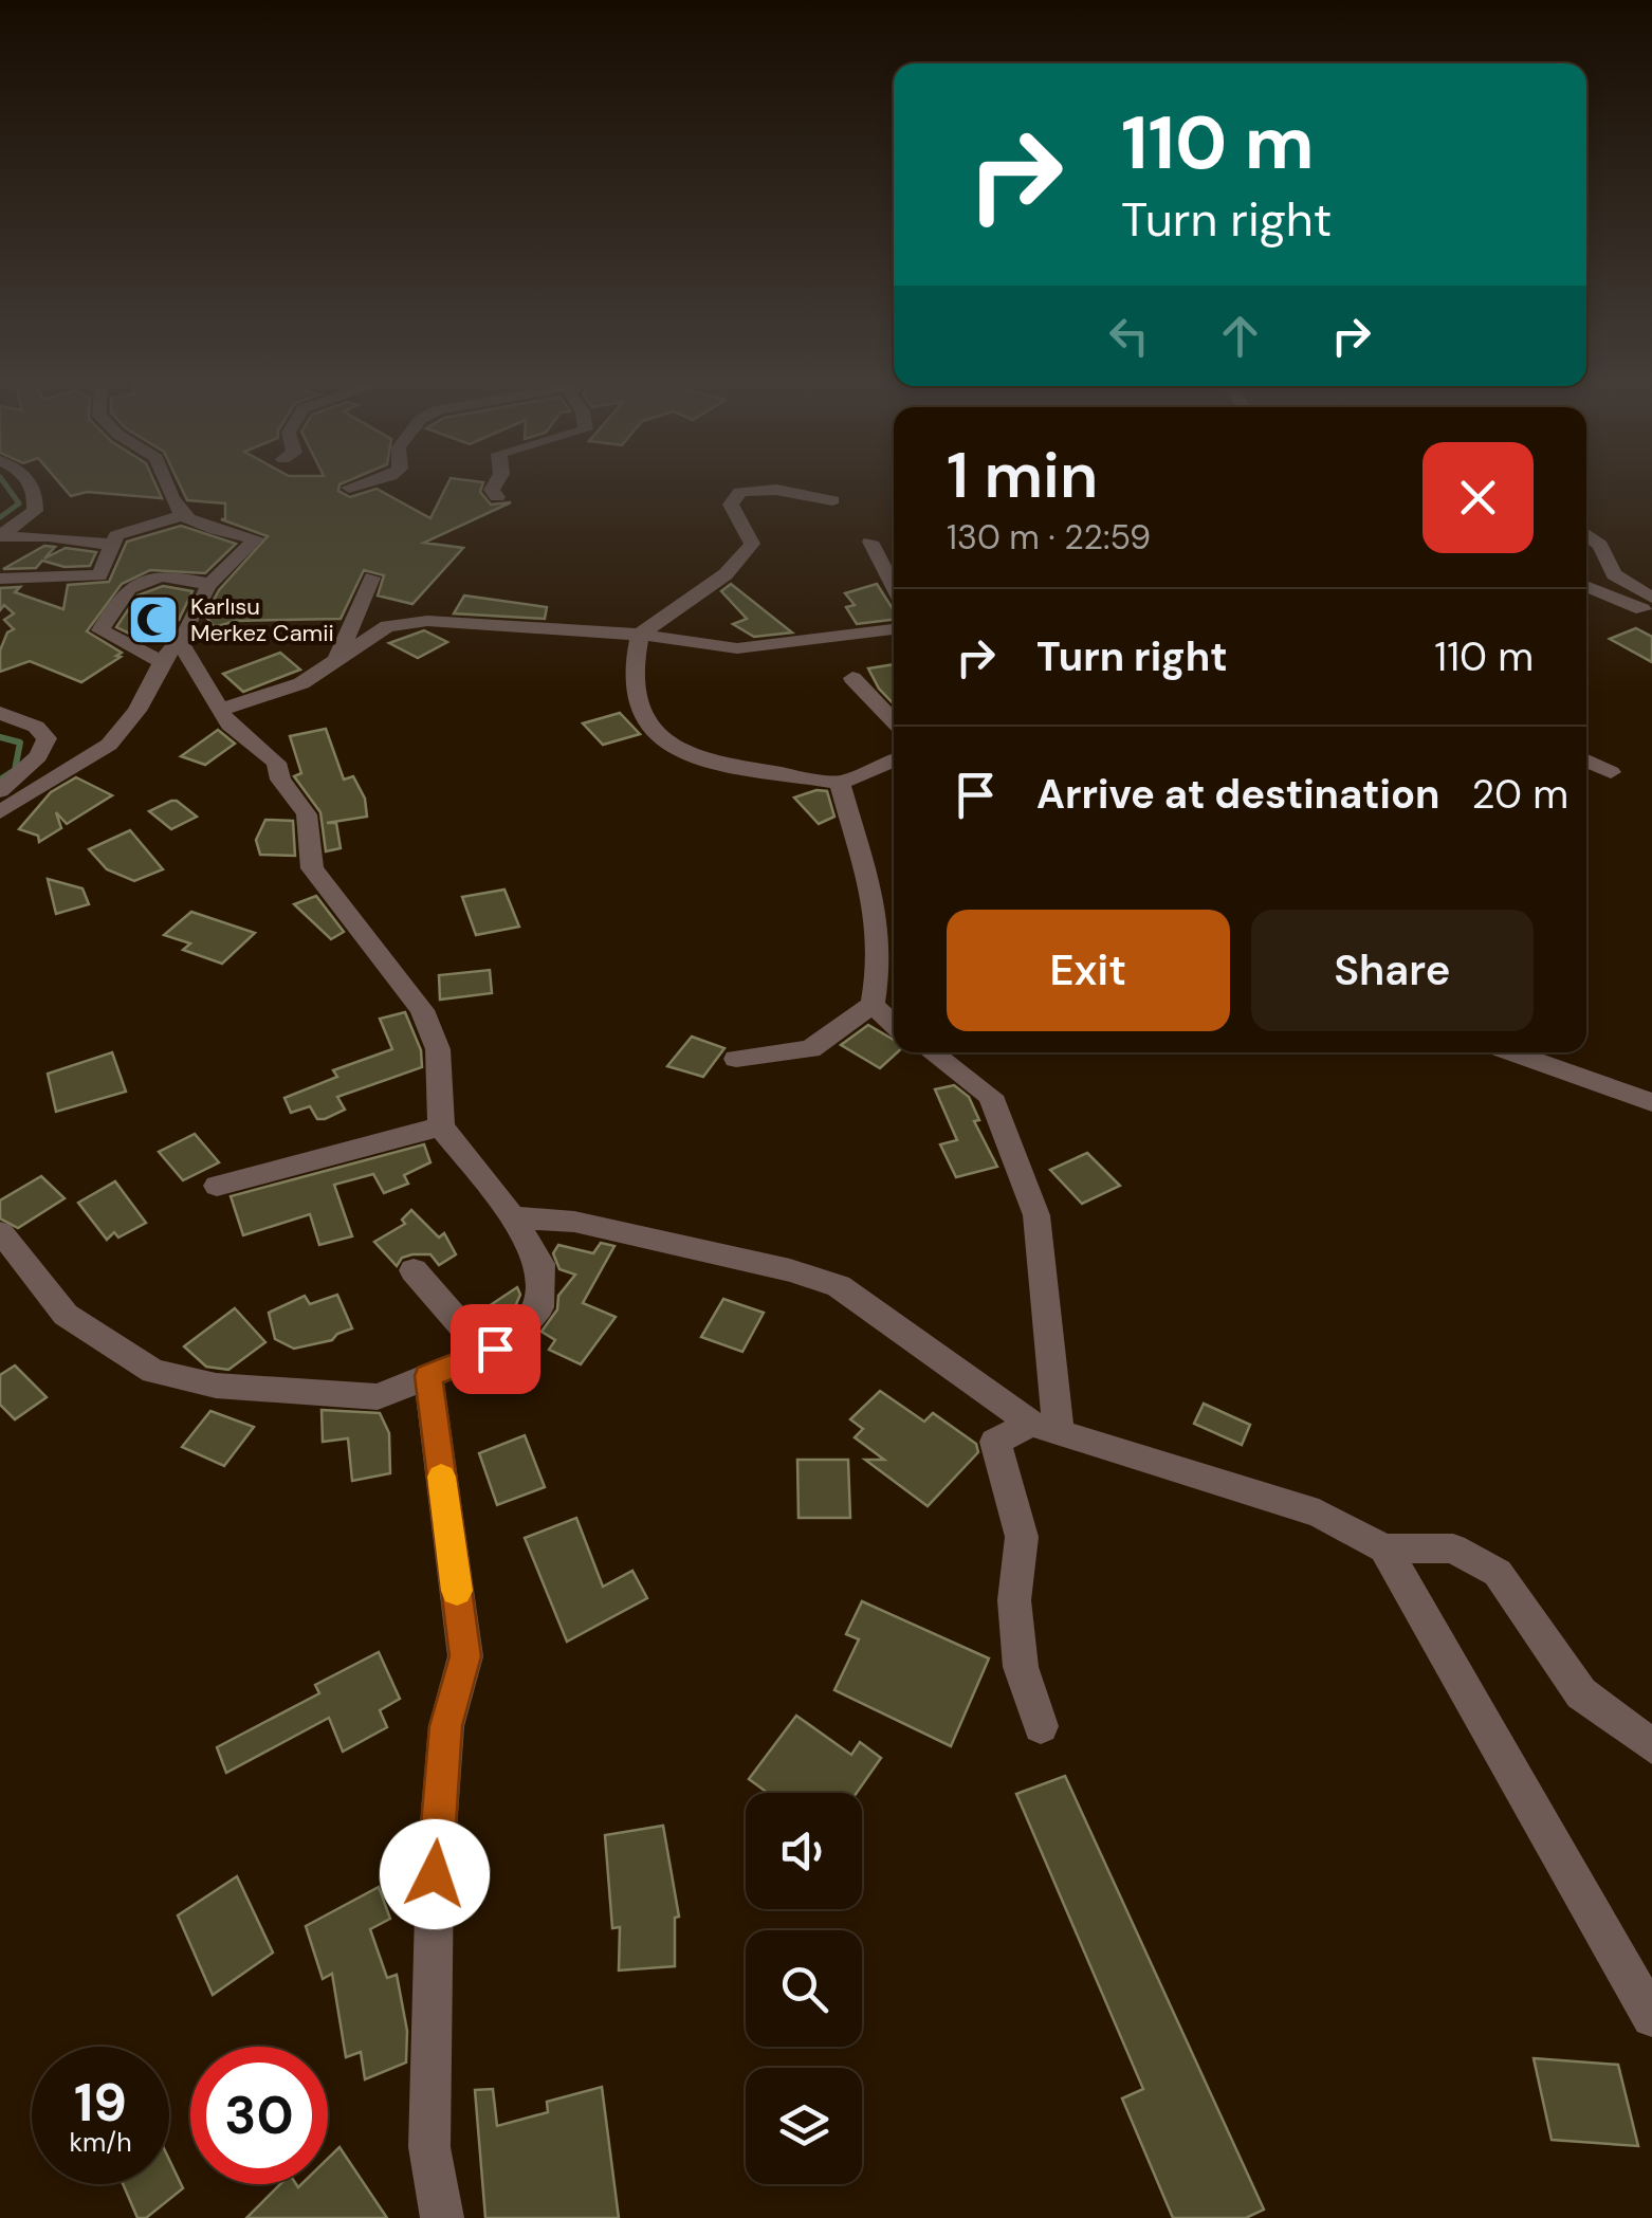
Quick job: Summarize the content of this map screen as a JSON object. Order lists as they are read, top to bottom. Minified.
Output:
{"places":{"mosque":["Karlısu Merkez Camii"]},"page":{"turn":["110 m","Turn right"],"heading":["1 min","130 m · 22:59"],"list":[{"name":"Turn right","value":"110 m"},{"name":"Arrive at destination","value":"20 m"}],"buttons":["Exit","Share"],"speed":"19 km/h","limit":"30"}}
